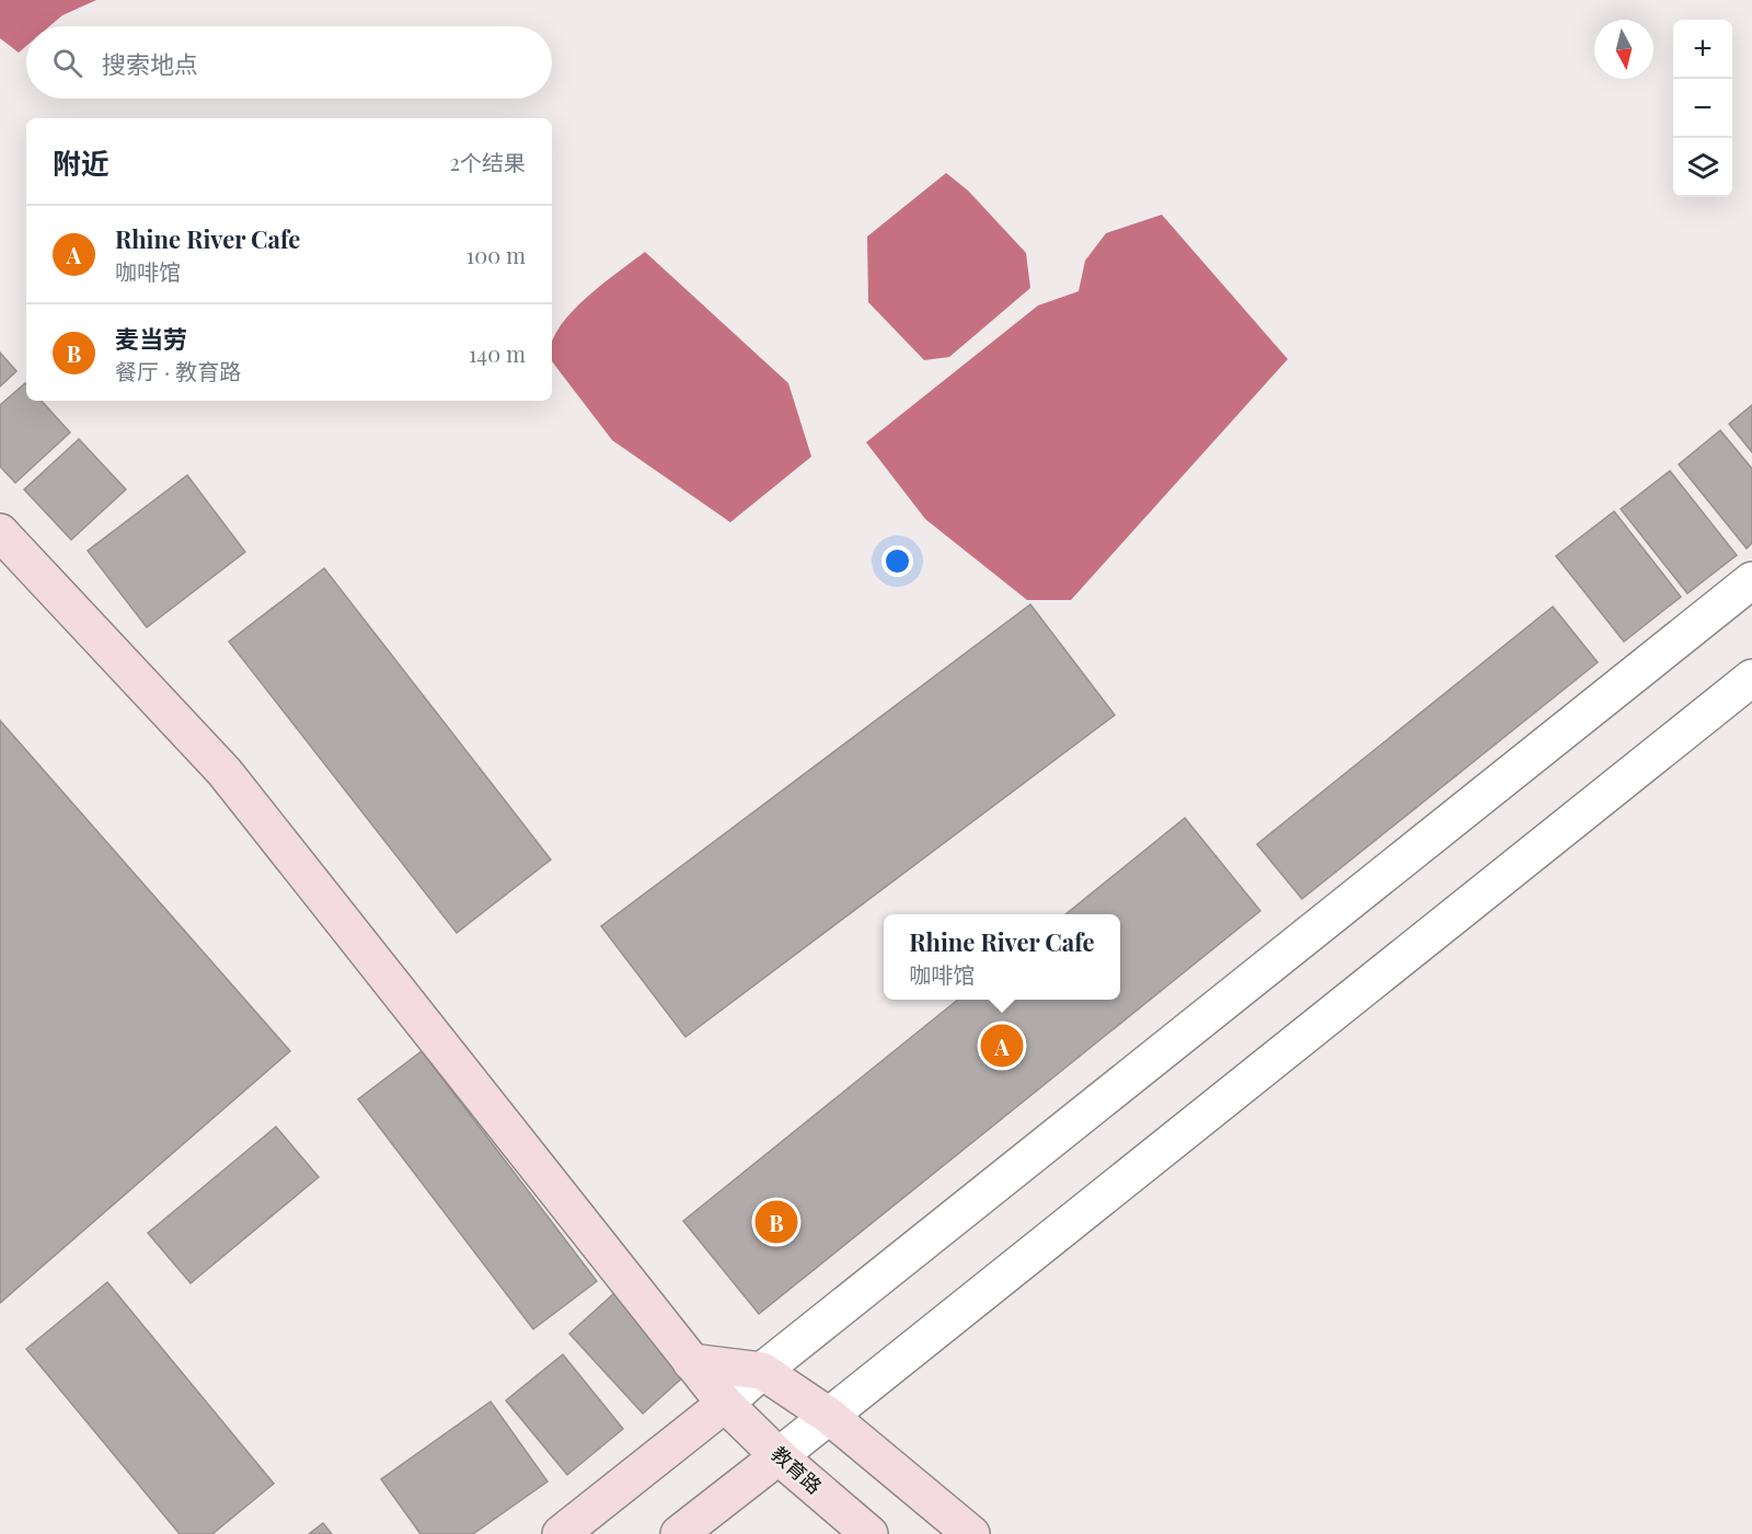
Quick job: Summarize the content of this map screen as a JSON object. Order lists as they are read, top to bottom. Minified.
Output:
{"streets":{"main road":["教育路"]},"north":"bottom","page":{"map_buttons":["+","−"],"search":"搜索地点","heading":["附近","2个结果"],"list":[{"mark":"A","name":"Rhine River Cafe","note":"咖啡馆","value":"100 m"},{"mark":"B","name":"麦当劳","note":"餐厅 · 教育路","value":"140 m"}],"popup":["Rhine River Cafe","咖啡馆"],"pins":["A","B"]}}
